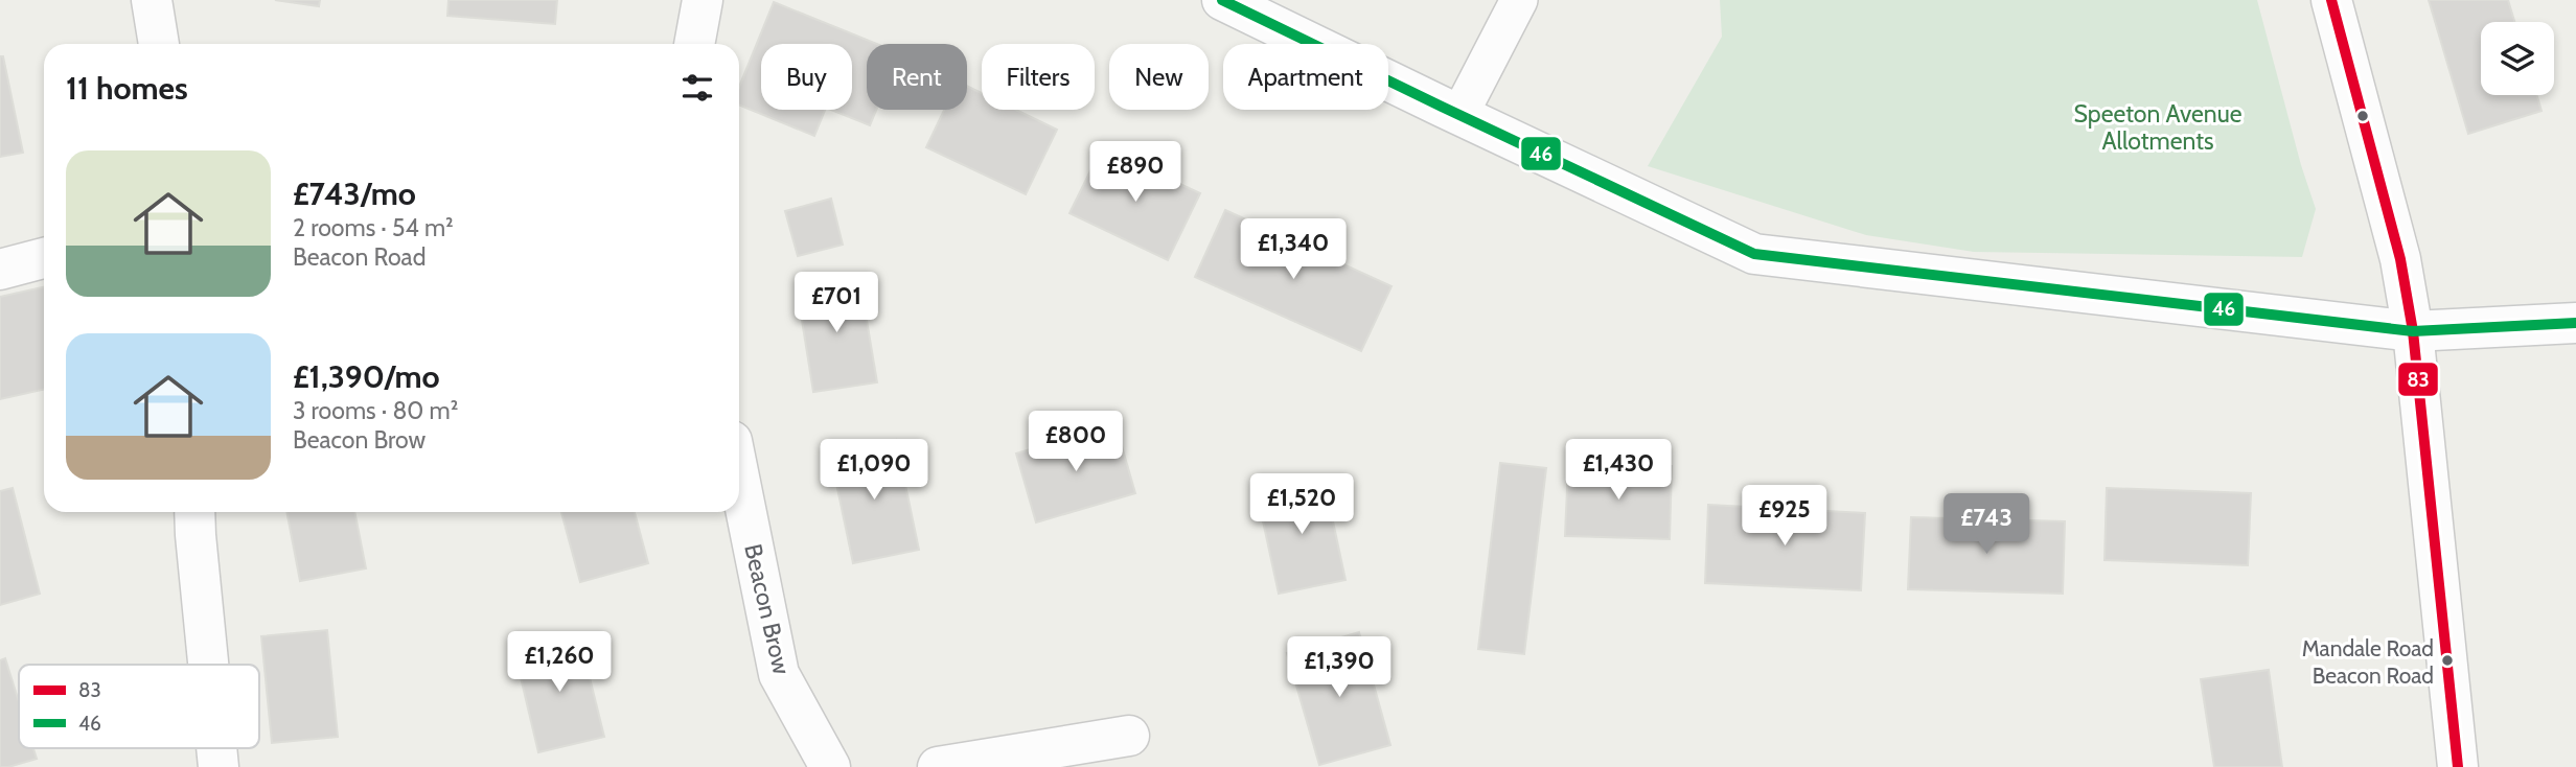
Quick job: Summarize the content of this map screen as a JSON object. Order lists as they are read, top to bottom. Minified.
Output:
{"streets":{"street":["Beacon Brow"]},"parks":["Speeton Avenue Allotments"],"places":["Mandale Road Beacon Road"],"lines":["transit line 83","transit line 46"],"legend":["83","46"],"page":{"chip":["Buy","Rent","Filters","New","Apartment"],"heading":"11 homes","list":[{"name":"£743/mo","note":"2 rooms · 54 m² · Beacon Road"},{"name":"£1,390/mo","note":"3 rooms · 80 m² · Beacon Brow"}],"price":["£890","£1,340","£701","£800","£1,090","£1,430","£1,520","£925","£743","£1,260","£1,390"]}}
